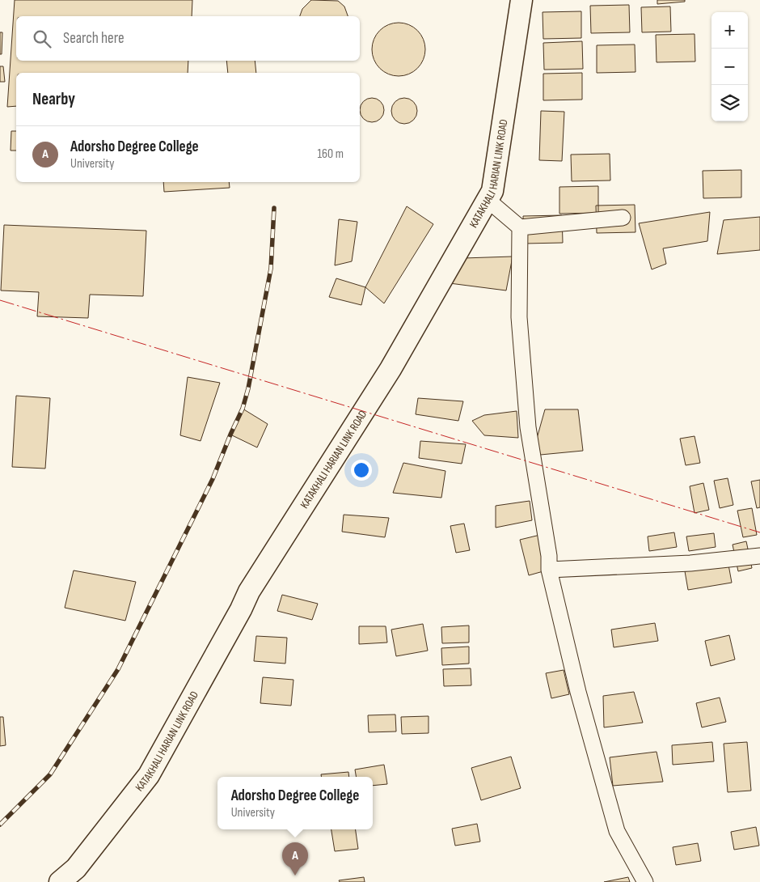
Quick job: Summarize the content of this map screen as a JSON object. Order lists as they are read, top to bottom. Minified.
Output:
{"streets":{"street":["KATAKHALI HARIAN LINK ROAD"]},"page":{"map_buttons":["+","−"],"search":"Search here","heading":"Nearby","list":[{"mark":"A","name":"Adorsho Degree College","note":"University","value":"160 m"}],"popup":["Adorsho Degree College","University"],"pins":"A"}}
